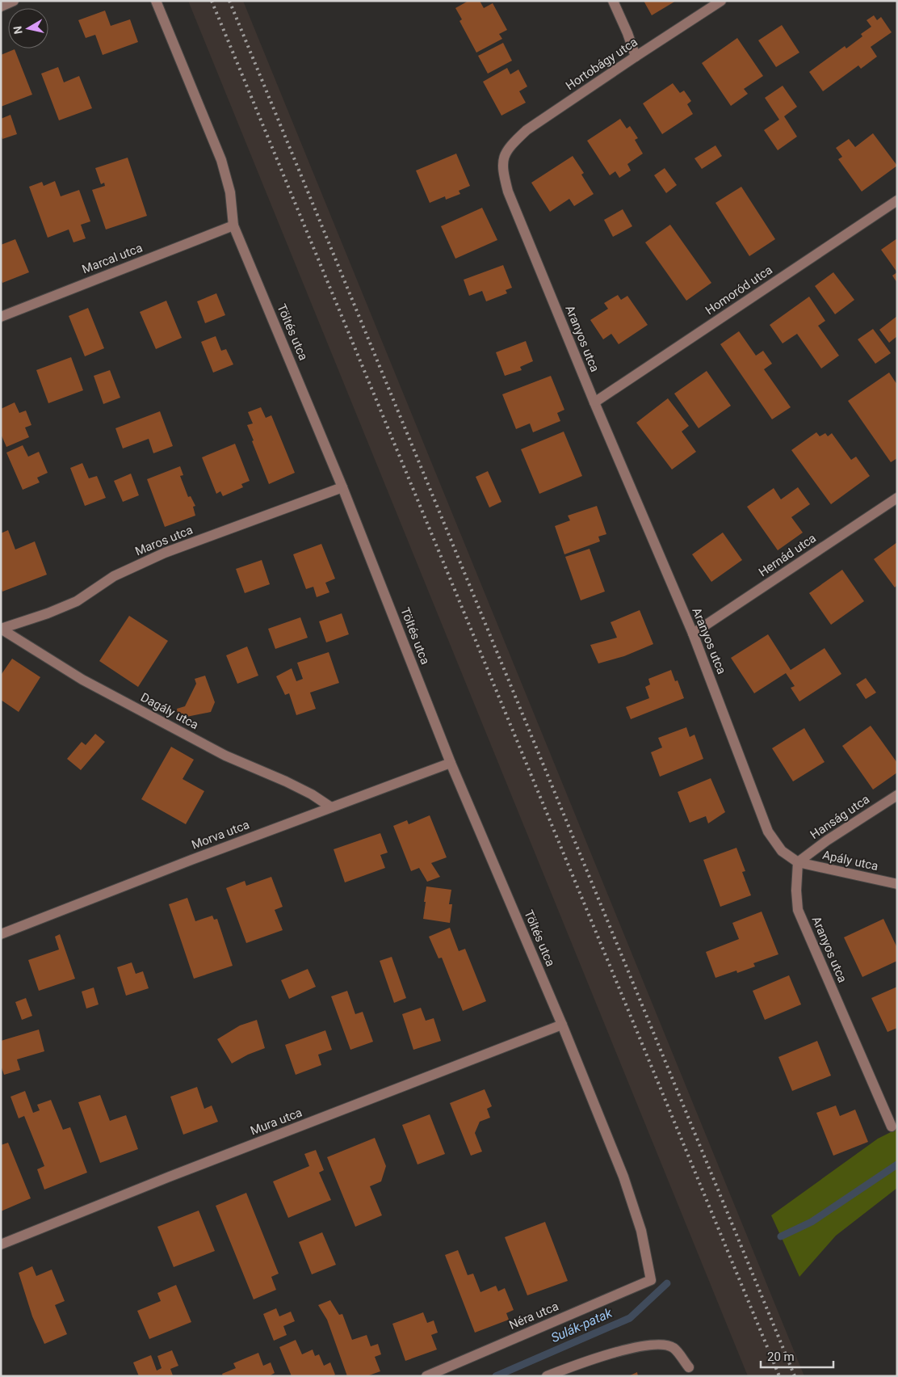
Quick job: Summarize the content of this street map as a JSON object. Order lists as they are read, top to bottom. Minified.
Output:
{"streets":{"street":["Hortobágy utca","Marcal utca","Homoród utca","Töltés utca","Aranyos utca","Maros utca","Hernád utca","Dagály utca","Hanság utca","Morva utca","Apály utca","Mura utca","Néra utca"]},"crossings":[["Hortobágy utca","Aranyos utca"],["Marcal utca","Töltés utca"],["Homoród utca","Aranyos utca"],["Töltés utca","Maros utca"],["Töltés utca","Morva utca"],["Töltés utca","Mura utca"],["Töltés utca","Néra utca"],["Aranyos utca","Hernád utca"],["Aranyos utca","Hanság utca"],["Aranyos utca","Apály utca"],["Maros utca","Dagály utca"],["Dagály utca","Morva utca"],["Hanság utca","Apály utca"]],"water":["Sulák-patak"],"scale_bar":"20 m","north":"left"}
